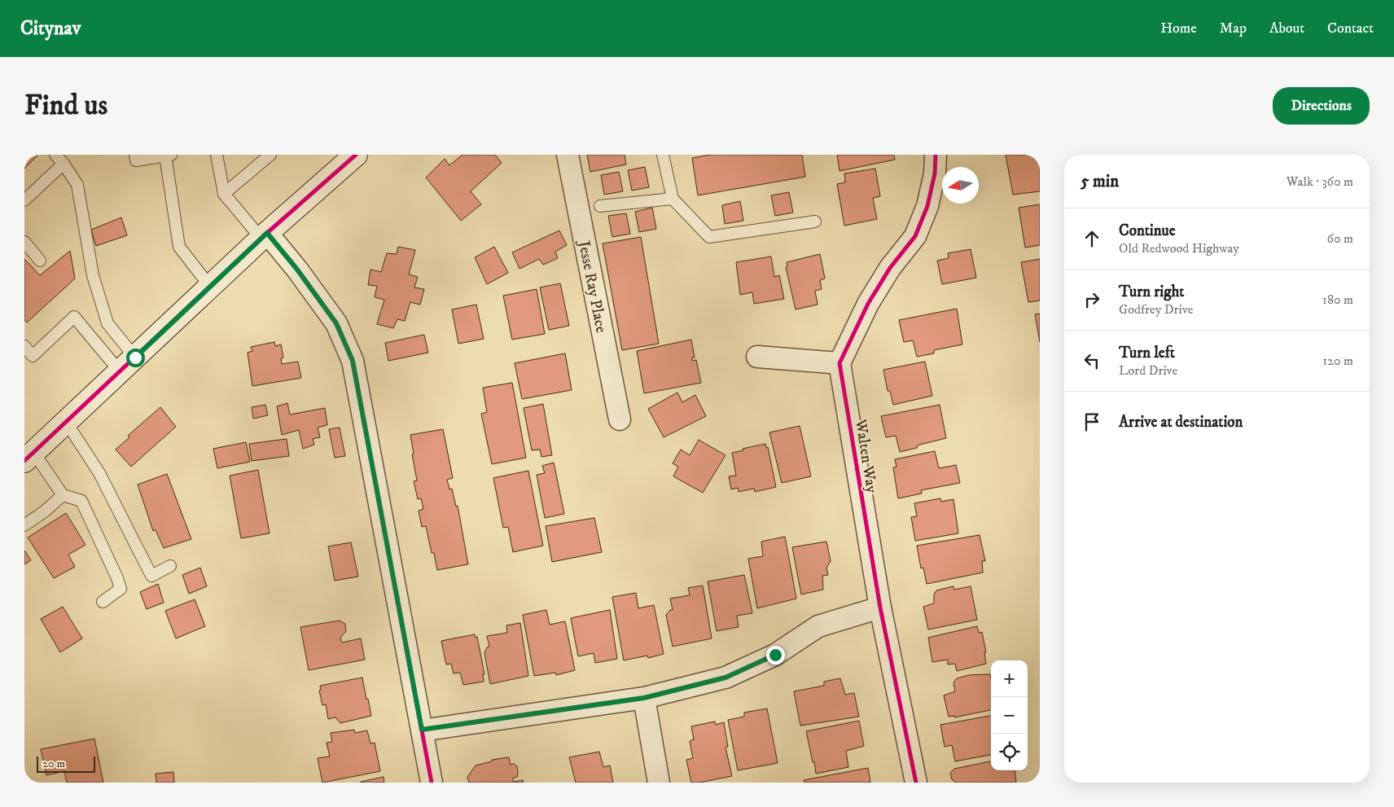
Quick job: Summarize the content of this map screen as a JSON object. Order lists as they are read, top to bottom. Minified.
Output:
{"streets":{"street":["Jesse Ray Place","Walten Way"]},"scale_bar":"20 m","north":"left","page":{"header":"Citynav","nav":["Home","Map","About","Contact"],"buttons":"Directions","title":"Find us","heading":["5 min","Walk · 360 m"],"list":[["Continue","Old Redwood Highway","60 m"],["Turn right","Godfrey Drive","180 m"],["Turn left","Lord Drive","120 m"],"Arrive at destination"],"map_buttons":["+","−"],"scale":"20 m"}}
